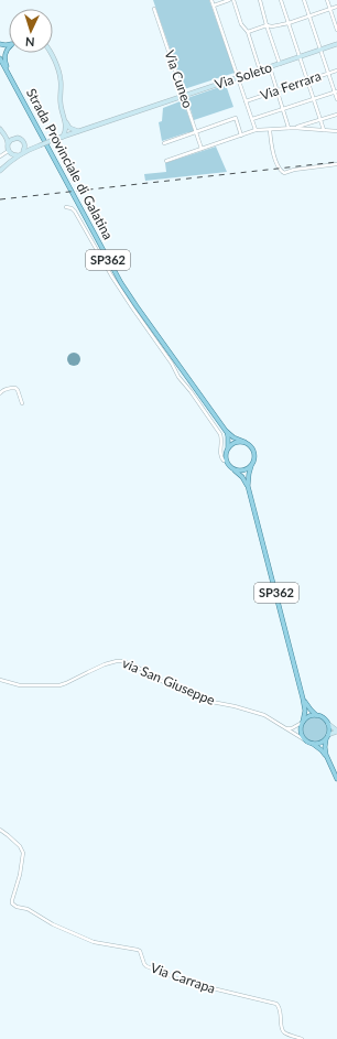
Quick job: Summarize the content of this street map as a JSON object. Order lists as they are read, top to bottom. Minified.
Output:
{"streets":{"main road":["Strada Provinciale di Galatina","SP362"],"street":["Via Soleto","Via Cuneo","Via Ferrara","via San Giuseppe","Via Carrapa"]},"crossings":[["Via Soleto","Via Cuneo"],["Strada Provinciale di Galatina","via San Giuseppe"]],"north":"bottom"}
